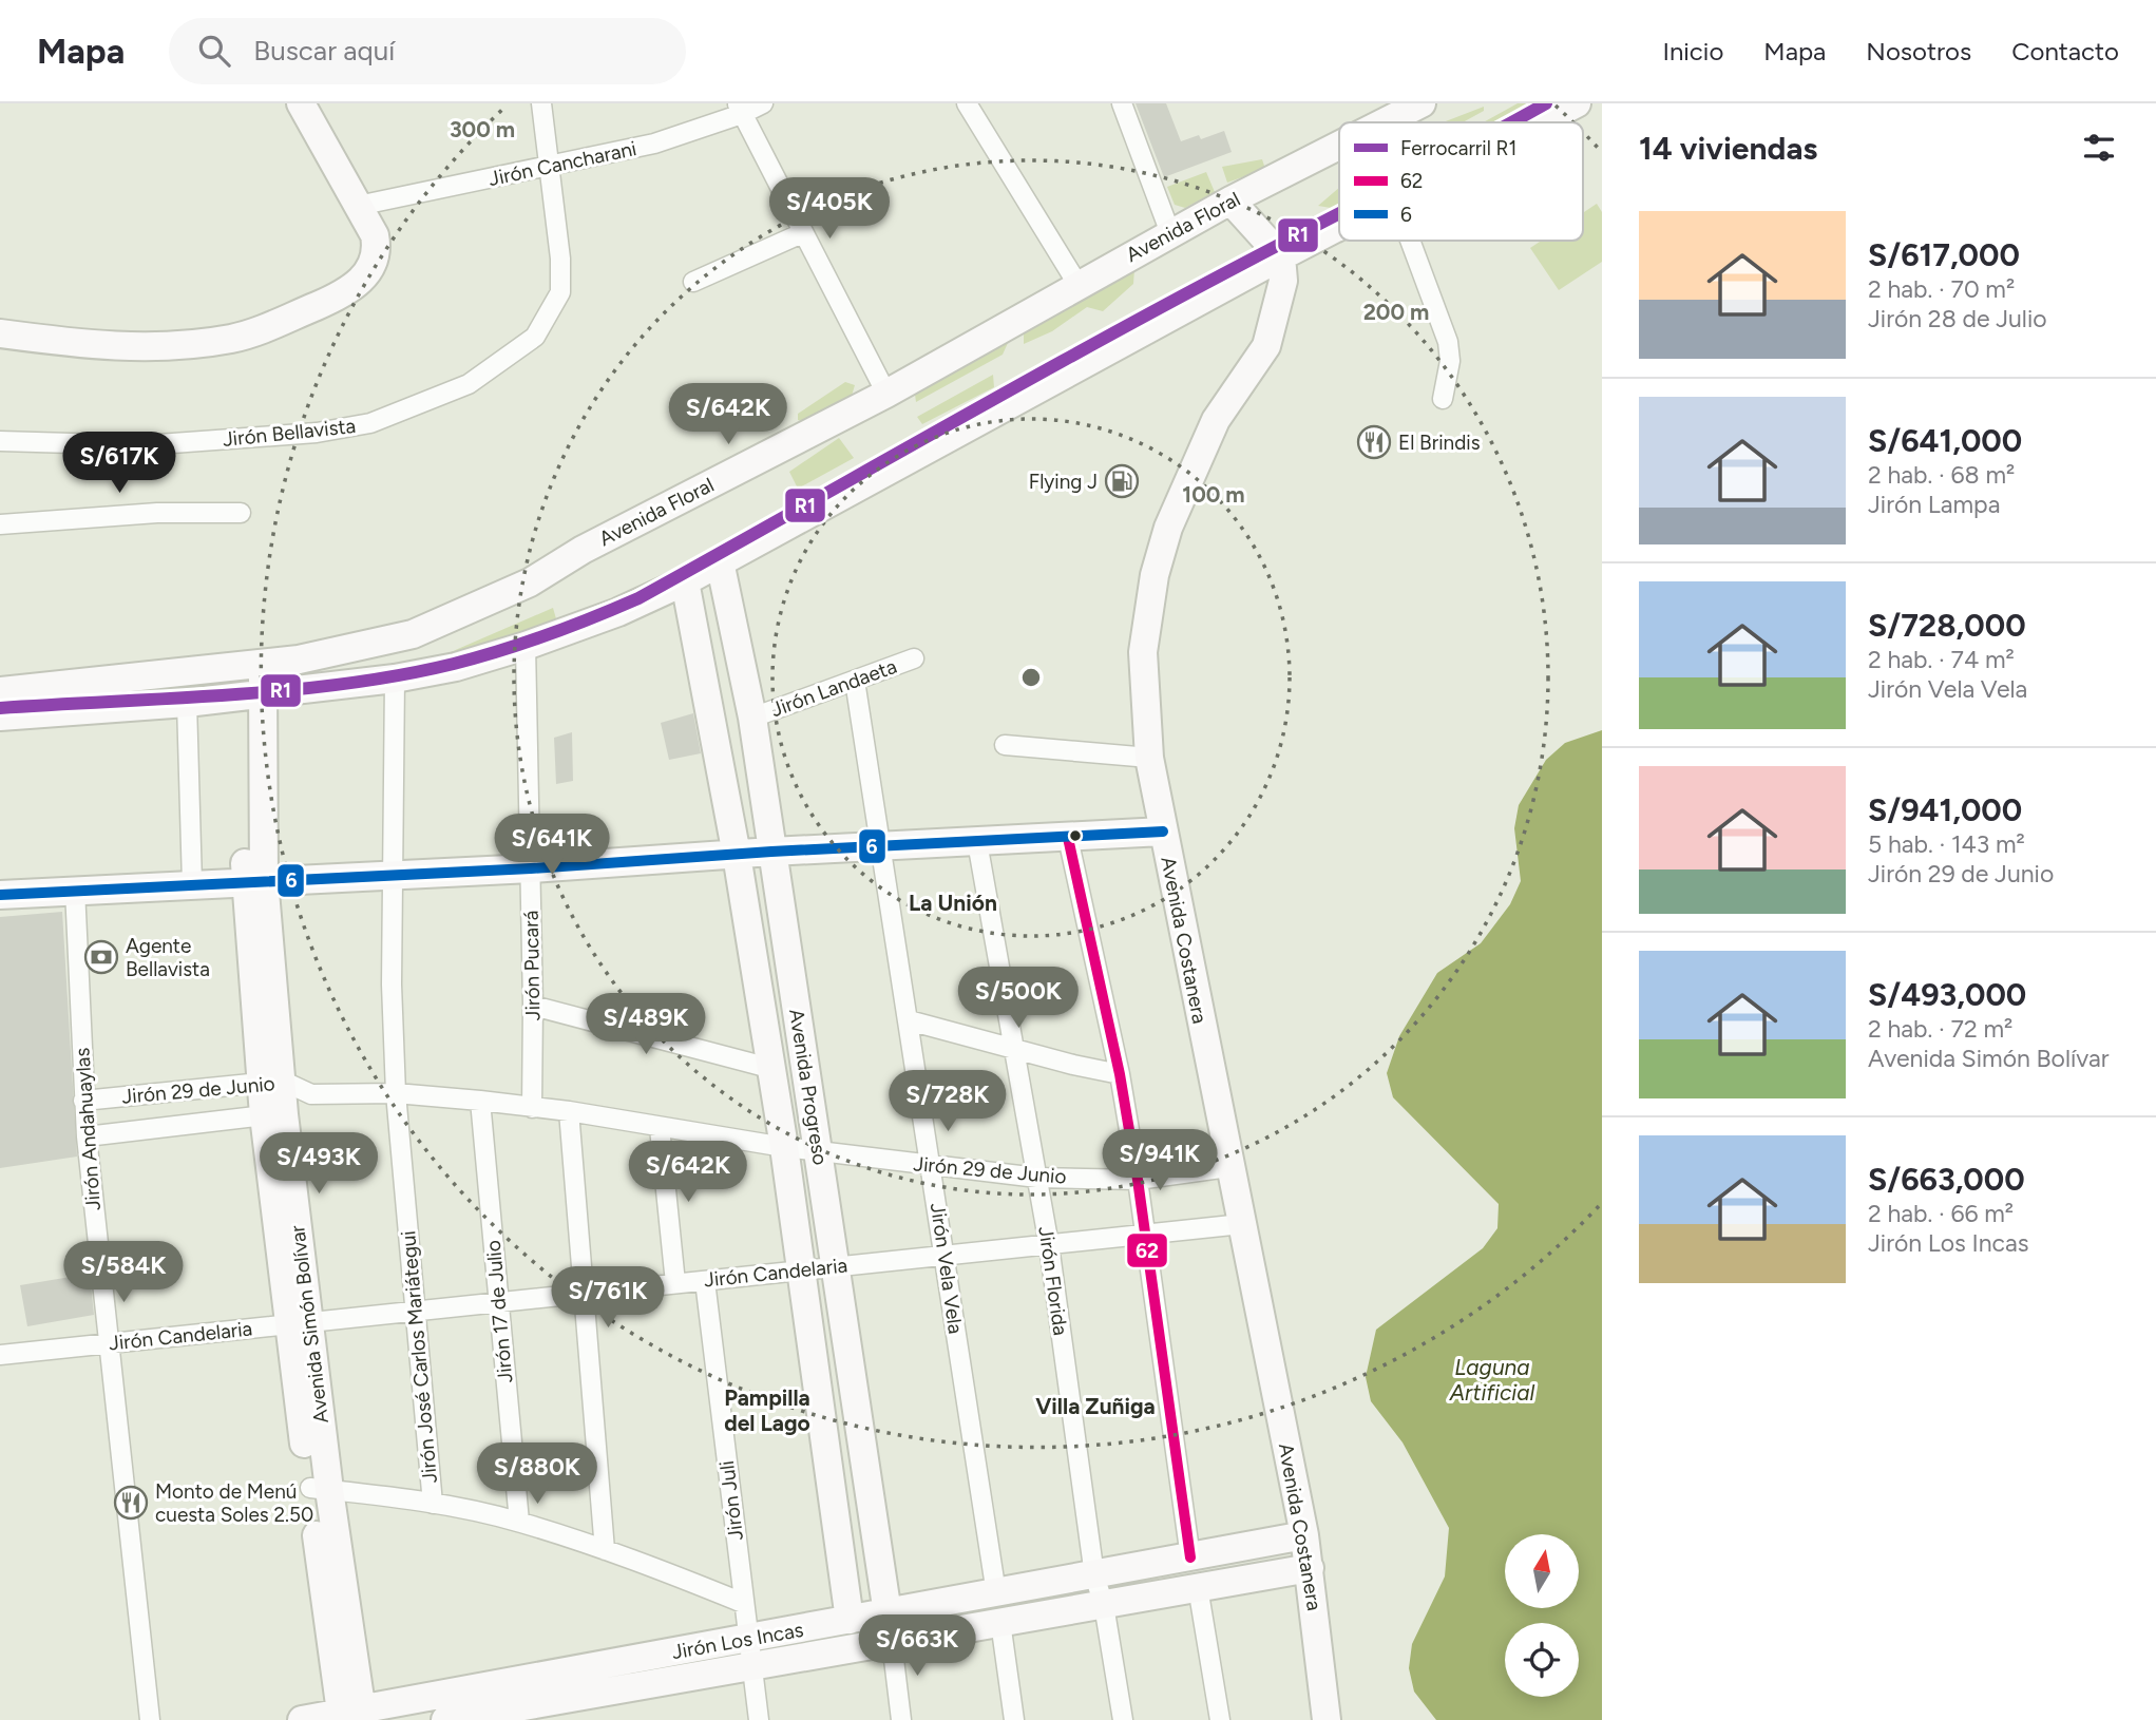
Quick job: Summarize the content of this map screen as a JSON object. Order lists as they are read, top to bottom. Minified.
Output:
{"streets":{"street":["Jirón Cancharani","Avenida Floral","Jirón Bellavista","Jirón Landaeta","Avenida Costanera","Jirón Pucará","Avenida Progreso","Jirón 29 de Junio","Jirón Andahuaylas","Jirón Vela Vela","Jirón Candelaria","Jirón Florida","Jirón 17 de Julio","Avenida Simón Bolívar","Jirón José Carlos Mariátegui","Jirón Juli","Jirón Los Incas"]},"crossings":[["Jirón Cancharani","Jirón Bellavista"],["Avenida Floral","Avenida Simón Bolívar"],["Jirón Landaeta","Avenida Progreso"],["Jirón Landaeta","Jirón Vela Vela"],["Avenida Costanera","Jirón 29 de Junio"],["Avenida Costanera","Jirón Candelaria"],["Avenida Costanera","Jirón Los Incas"],["Jirón Pucará","Jirón 29 de Junio"],["Avenida Progreso","Jirón 29 de Junio"],["Avenida Progreso","Jirón Candelaria"],["Avenida Progreso","Jirón Los Incas"],["Jirón 29 de Junio","Jirón Andahuaylas"],["Jirón 29 de Junio","Jirón Vela Vela"],["Jirón 29 de Junio","Jirón Florida"],["Jirón 29 de Junio","Jirón 17 de Julio"],["Jirón 29 de Junio","Avenida Simón Bolívar"],["Jirón 29 de Junio","Jirón José Carlos Mariátegui"],["Jirón Andahuaylas","Jirón Candelaria"],["Jirón Vela Vela","Jirón Candelaria"],["Jirón Vela Vela","Jirón Los Incas"],["Jirón Candelaria","Jirón Florida"],["Jirón Candelaria","Jirón 17 de Julio"],["Jirón Candelaria","Avenida Simón Bolívar"],["Jirón Candelaria","Jirón José Carlos Mariátegui"],["Jirón Candelaria","Jirón Juli"],["Jirón Florida","Jirón Los Incas"],["Avenida Simón Bolívar","Jirón Los Incas"],["Jirón Juli","Jirón Los Incas"]],"districts":["La Unión","Pampilla del Lago","Villa Zuñiga"],"water":["Laguna Artificial"],"places":{"restaurant":["El Brindis","Monto de Menú cuesta Soles 2.50"],"fuel station":["Flying J"],"bank":["Agente Bellavista"]},"lines":["rail line R1","transit line 6","transit line 62"],"legend":["Ferrocarril R1","62","6"],"north":"top","page":{"header":"Mapa","search":"Buscar aquí","nav":["Inicio","Mapa","Nosotros","Contacto"],"heading":"14 viviendas","price":["S/405K","S/642K","S/617K","S/641K","S/500K","S/489K","S/728K","S/941K","S/493K","S/642K","S/584K","S/761K","S/880K","S/663K"],"list":[{"name":"S/617,000","note":"2 hab. · 70 m² · Jirón 28 de Julio"},{"name":"S/641,000","note":"2 hab. · 68 m² · Jirón Lampa"},{"name":"S/728,000","note":"2 hab. · 74 m² · Jirón Vela Vela"},{"name":"S/941,000","note":"5 hab. · 143 m² · Jirón 29 de Junio"},{"name":"S/493,000","note":"2 hab. · 72 m² · Avenida Simón Bolívar"},{"name":"S/663,000","note":"2 hab. · 66 m² · Jirón Los Incas"}]},"rings":["300 m","200 m","100 m"]}
